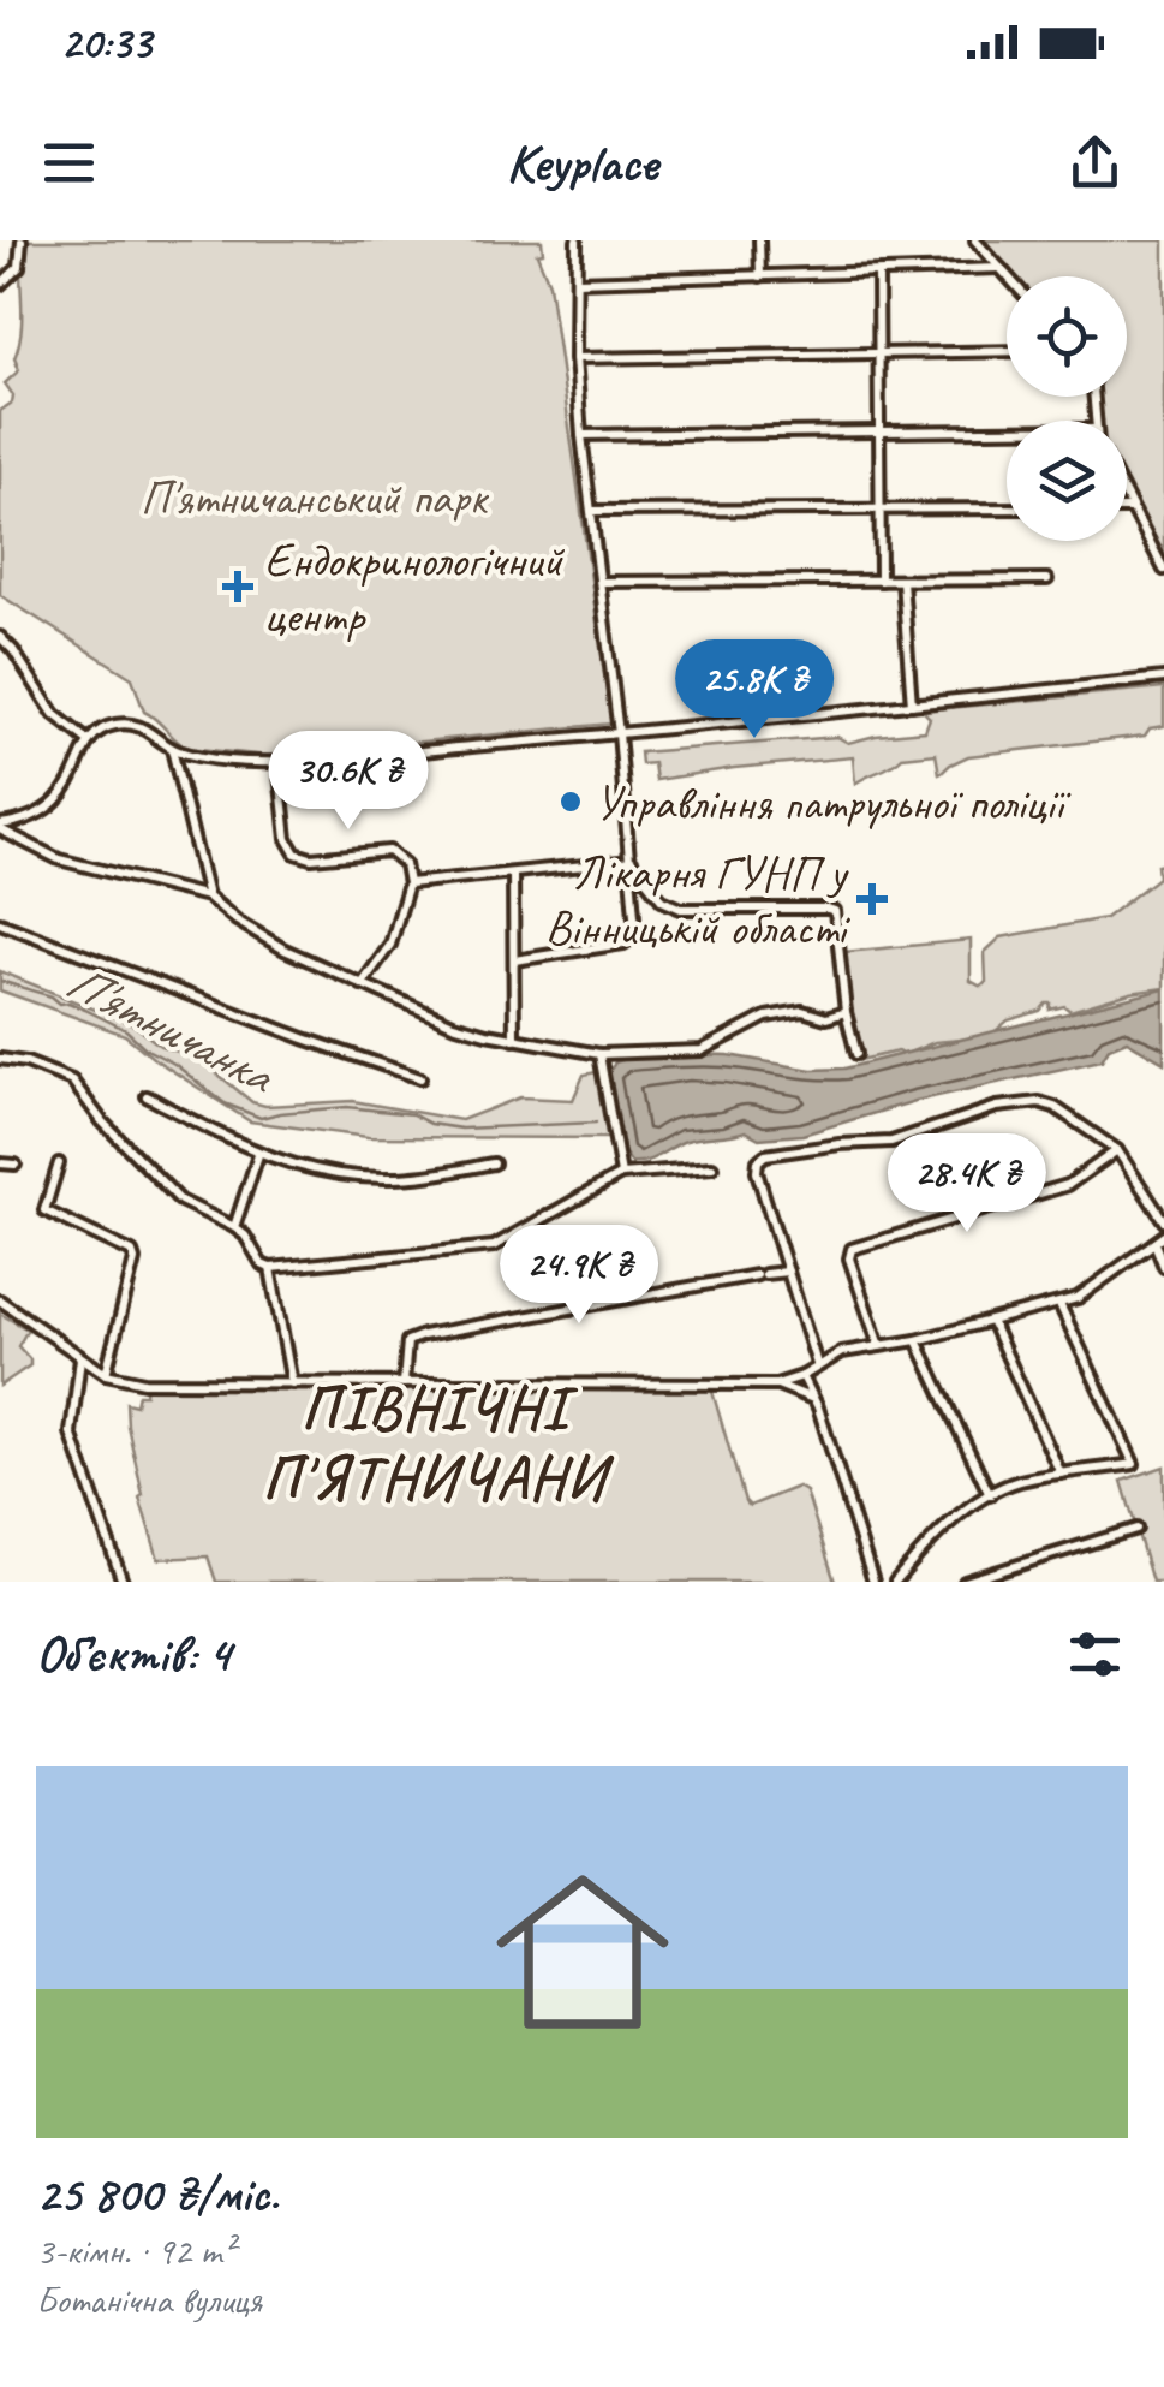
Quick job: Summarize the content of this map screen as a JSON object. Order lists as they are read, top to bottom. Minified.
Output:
{"districts":["ПІВНІЧНІ П'ЯТНИЧАНИ"],"water":["П'ятничанка"],"parks":["П'ятничанський парк"],"places":{"health":["Ендокринологічний центр","Лікарня ГУНП у Вінницькій області"],"other":["Управління патрульної поліції"]},"page":{"status":"20:33","header":"Keyplace","price":["25.8K ₴","30.6K ₴","28.4K ₴","24.9K ₴"],"heading":"Об’єктів: 4","list":[{"name":"25 800 ₴/міс.","note":"3-кімн. · 92 m² · Ботанічна вулиця"}]}}
